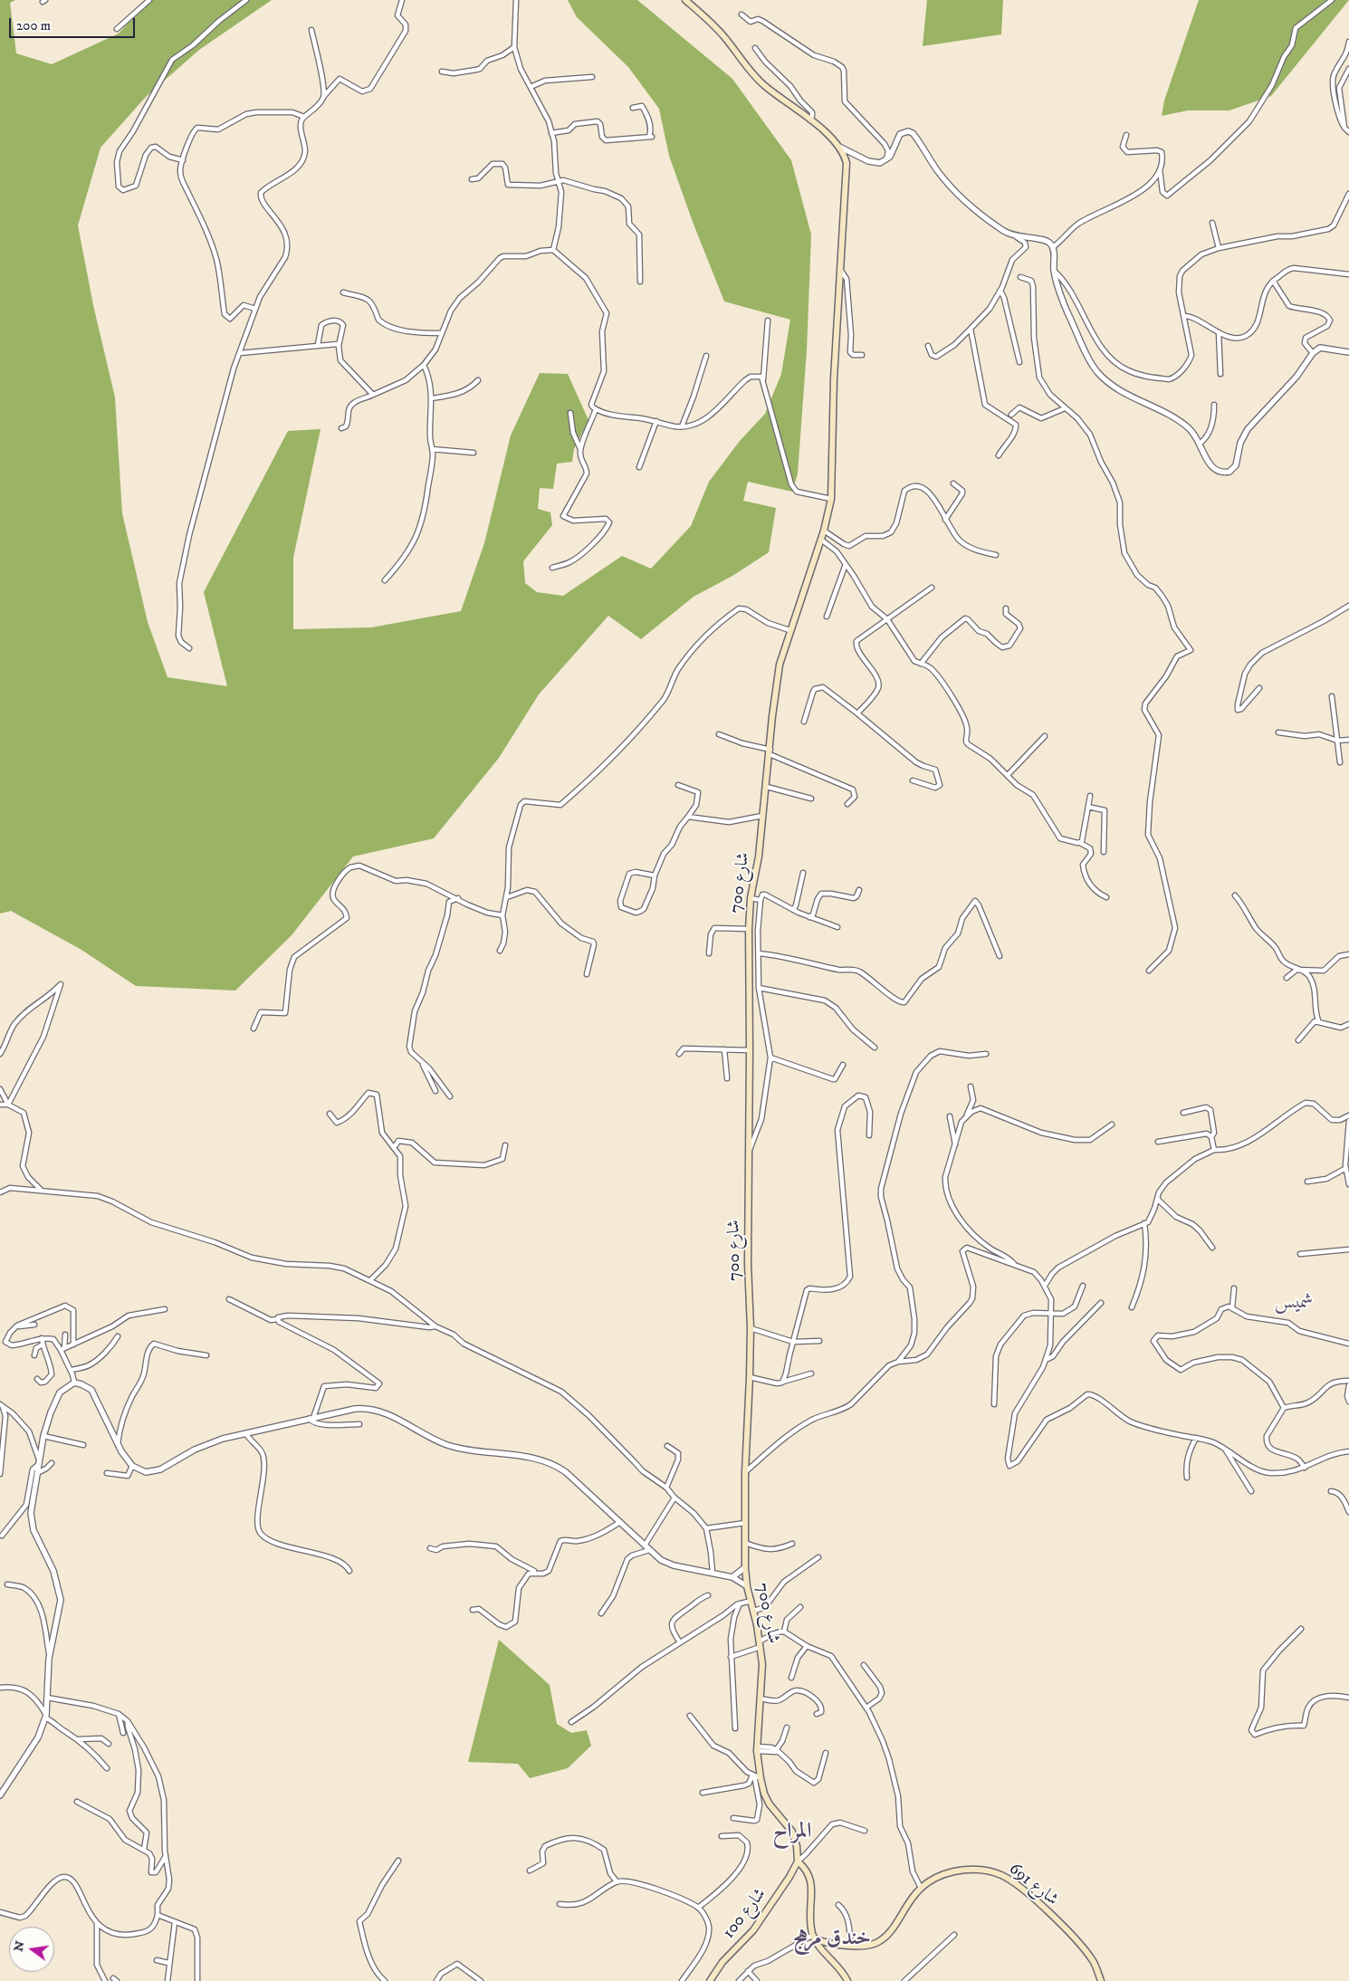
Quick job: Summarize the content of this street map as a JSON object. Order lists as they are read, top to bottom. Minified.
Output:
{"streets":{"main road":["شارع 700","شارع 691","شارع 100"]},"crossings":[["شارع 700","شارع 100"]],"districts":["شميس","المراح","خندق مرهج"],"scale_bar":"200 m","north":"left"}
